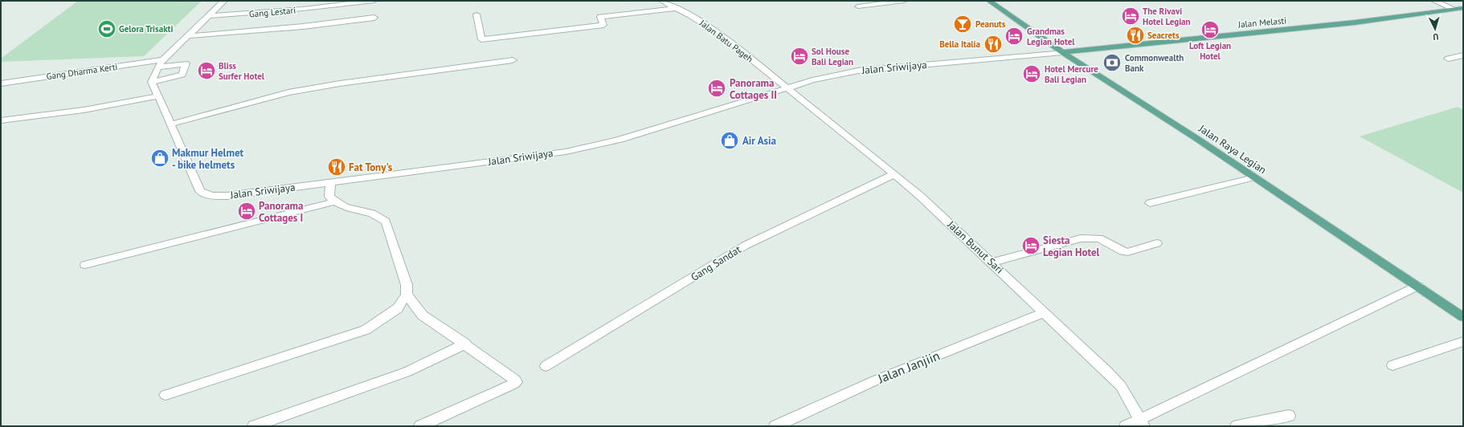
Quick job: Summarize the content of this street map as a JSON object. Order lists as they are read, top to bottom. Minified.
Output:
{"streets":{"main road":["Jalan Melasti","Jalan Raya Legian"],"street":["Gang Lestari","Jalan Batu Pageh","Jalan Sriwijaya","Gang Dharma Kerti","Jalan Bunut Sari","Gang Sandat","Jalan Janjiin"]},"crossings":[["Jalan Melasti","Jalan Sriwijaya"],["Jalan Melasti","Jalan Raya Legian"],["Jalan Batu Pageh","Jalan Sriwijaya"],["Jalan Batu Pageh","Jalan Bunut Sari"],["Jalan Sriwijaya","Jalan Raya Legian"],["Jalan Sriwijaya","Jalan Bunut Sari"],["Jalan Bunut Sari","Gang Sandat"],["Jalan Bunut Sari","Jalan Janjiin"]],"places":{"hotel":["The Rivavi Hotel Legian","Loft Legian Hotel","Grandmas Legian Hotel","Sol House Bali Legian","Bliss Surfer Hotel","Hotel Mercure Bali Legian","Panorama Cottages II","Panorama Cottages I","Siesta Legian Hotel"],"bar":["Peanuts"],"sports":["Gelora Trisakti"],"restaurant":["Seacrets","Bella Italia","Fat Tony's"],"bank":["Commonwealth Bank"],"shop":["Air Asia","Makmur Helmet - bike helmets"]},"north":"bottom"}
